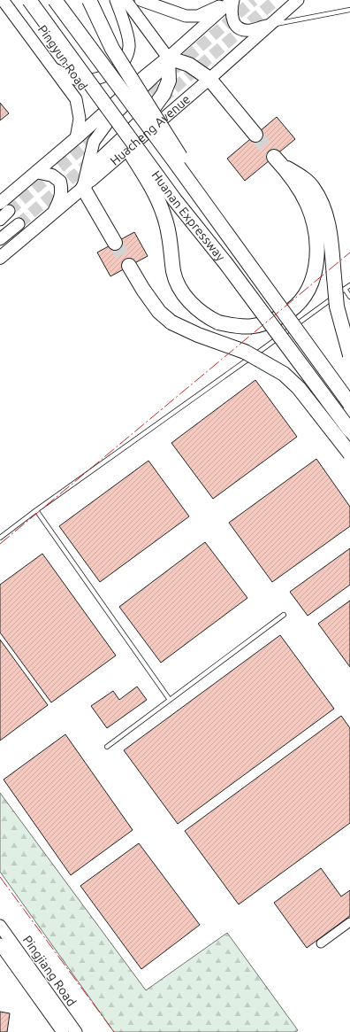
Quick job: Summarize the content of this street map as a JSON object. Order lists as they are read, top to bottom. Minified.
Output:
{"streets":{"highway":["Huanan Expressway"],"main road":["Huacheng Avenue"],"street":["Pingyun Road","Pingjiang Road"]}}
